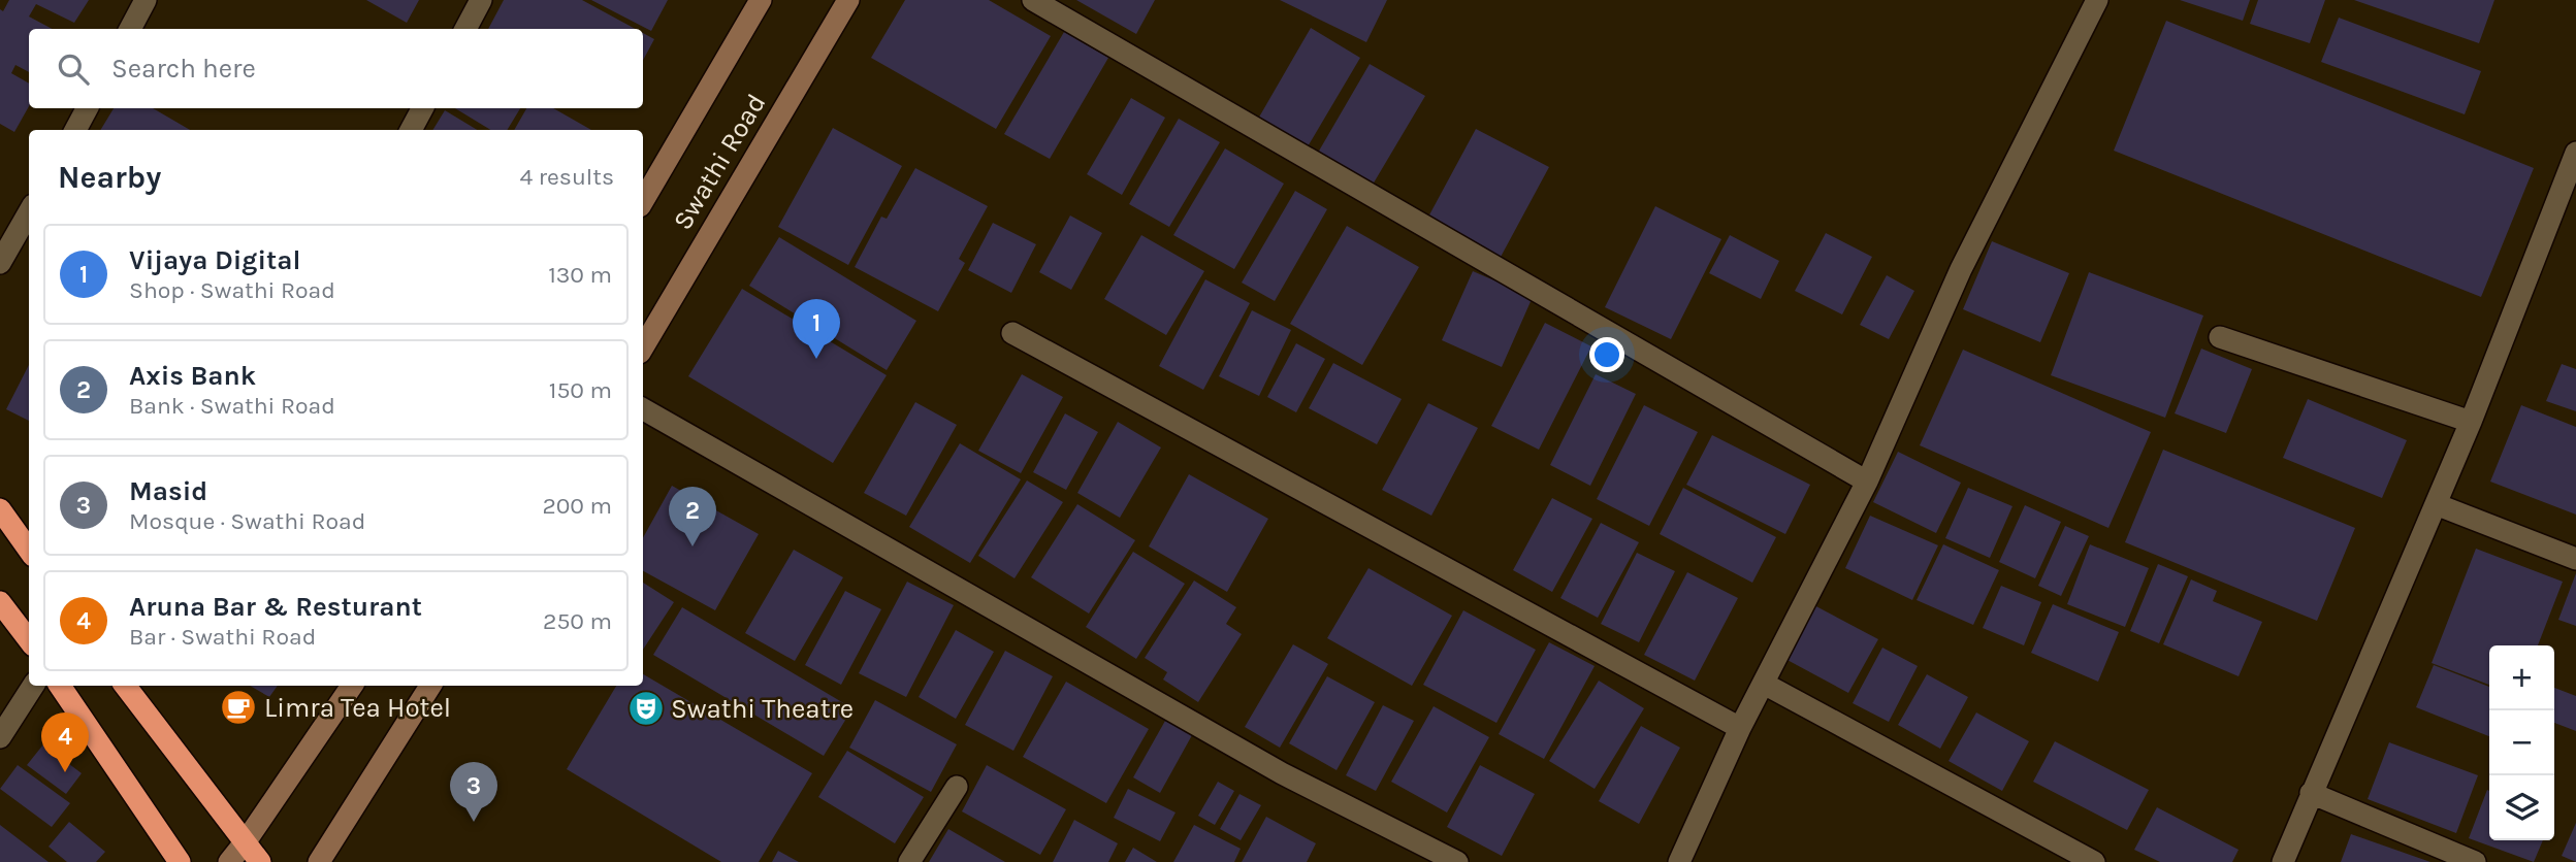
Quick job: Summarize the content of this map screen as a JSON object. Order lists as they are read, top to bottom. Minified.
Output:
{"streets":{"street":["Swathi Road"]},"places":{"cafe":["Limra Tea Hotel"],"theatre":["Swathi Theatre"]},"page":{"search":"Search here","heading":["Nearby","4 results"],"list":[{"mark":"1","name":"Vijaya Digital","note":"Shop · Swathi Road","value":"130 m"},{"mark":"2","name":"Axis Bank","note":"Bank · Swathi Road","value":"150 m"},{"mark":"3","name":"Masid","note":"Mosque · Swathi Road","value":"200 m"},{"mark":"4","name":"Aruna Bar & Resturant","note":"Bar · Swathi Road","value":"250 m"}],"pins":["1","2","4","3"],"map_buttons":["+","−"]}}
